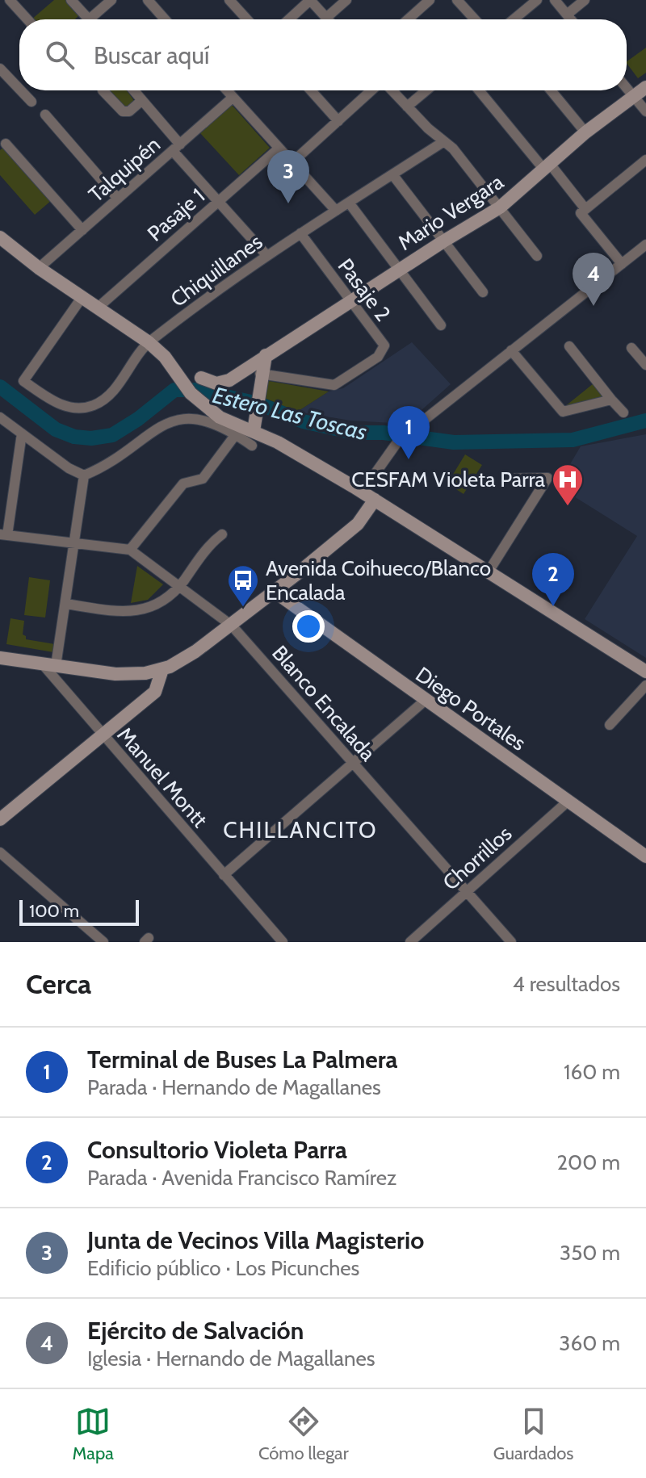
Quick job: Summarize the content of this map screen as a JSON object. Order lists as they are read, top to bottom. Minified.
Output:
{"streets":{"main road":["Mario Vergara","Diego Portales"],"street":["Talquipén","Pasaje 1","Chiquillanes","Pasaje 2","Blanco Encalada","Manuel Montt","Chorrillos"]},"crossings":[["Mario Vergara","Pasaje 2"],["Chiquillanes","Pasaje 2"],["Blanco Encalada","Chorrillos"],["Diego Portales","Chorrillos"]],"districts":["CHILLANCITO"],"water":["Estero Las Toscas"],"places":{"hospital":["CESFAM Violeta Parra"],"bus stop":["Avenida Coihueco/Blanco Encalada"]},"scale_bar":"100 m","page":{"search":"Buscar aquí","pins":["3","4","1","2"],"scale":"100 m","heading":["Cerca","4 resultados"],"list":[{"mark":"1","name":"Terminal de Buses La Palmera","note":"Parada · Hernando de Magallanes","value":"160 m"},{"mark":"2","name":"Consultorio Violeta Parra","note":"Parada · Avenida Francisco Ramírez","value":"200 m"},{"mark":"3","name":"Junta de Vecinos Villa Magisterio","note":"Edificio público · Los Picunches","value":"350 m"},{"mark":"4","name":"Ejército de Salvación","note":"Iglesia · Hernando de Magallanes","value":"360 m"}],"nav":["Mapa","Cómo llegar","Guardados"]}}
